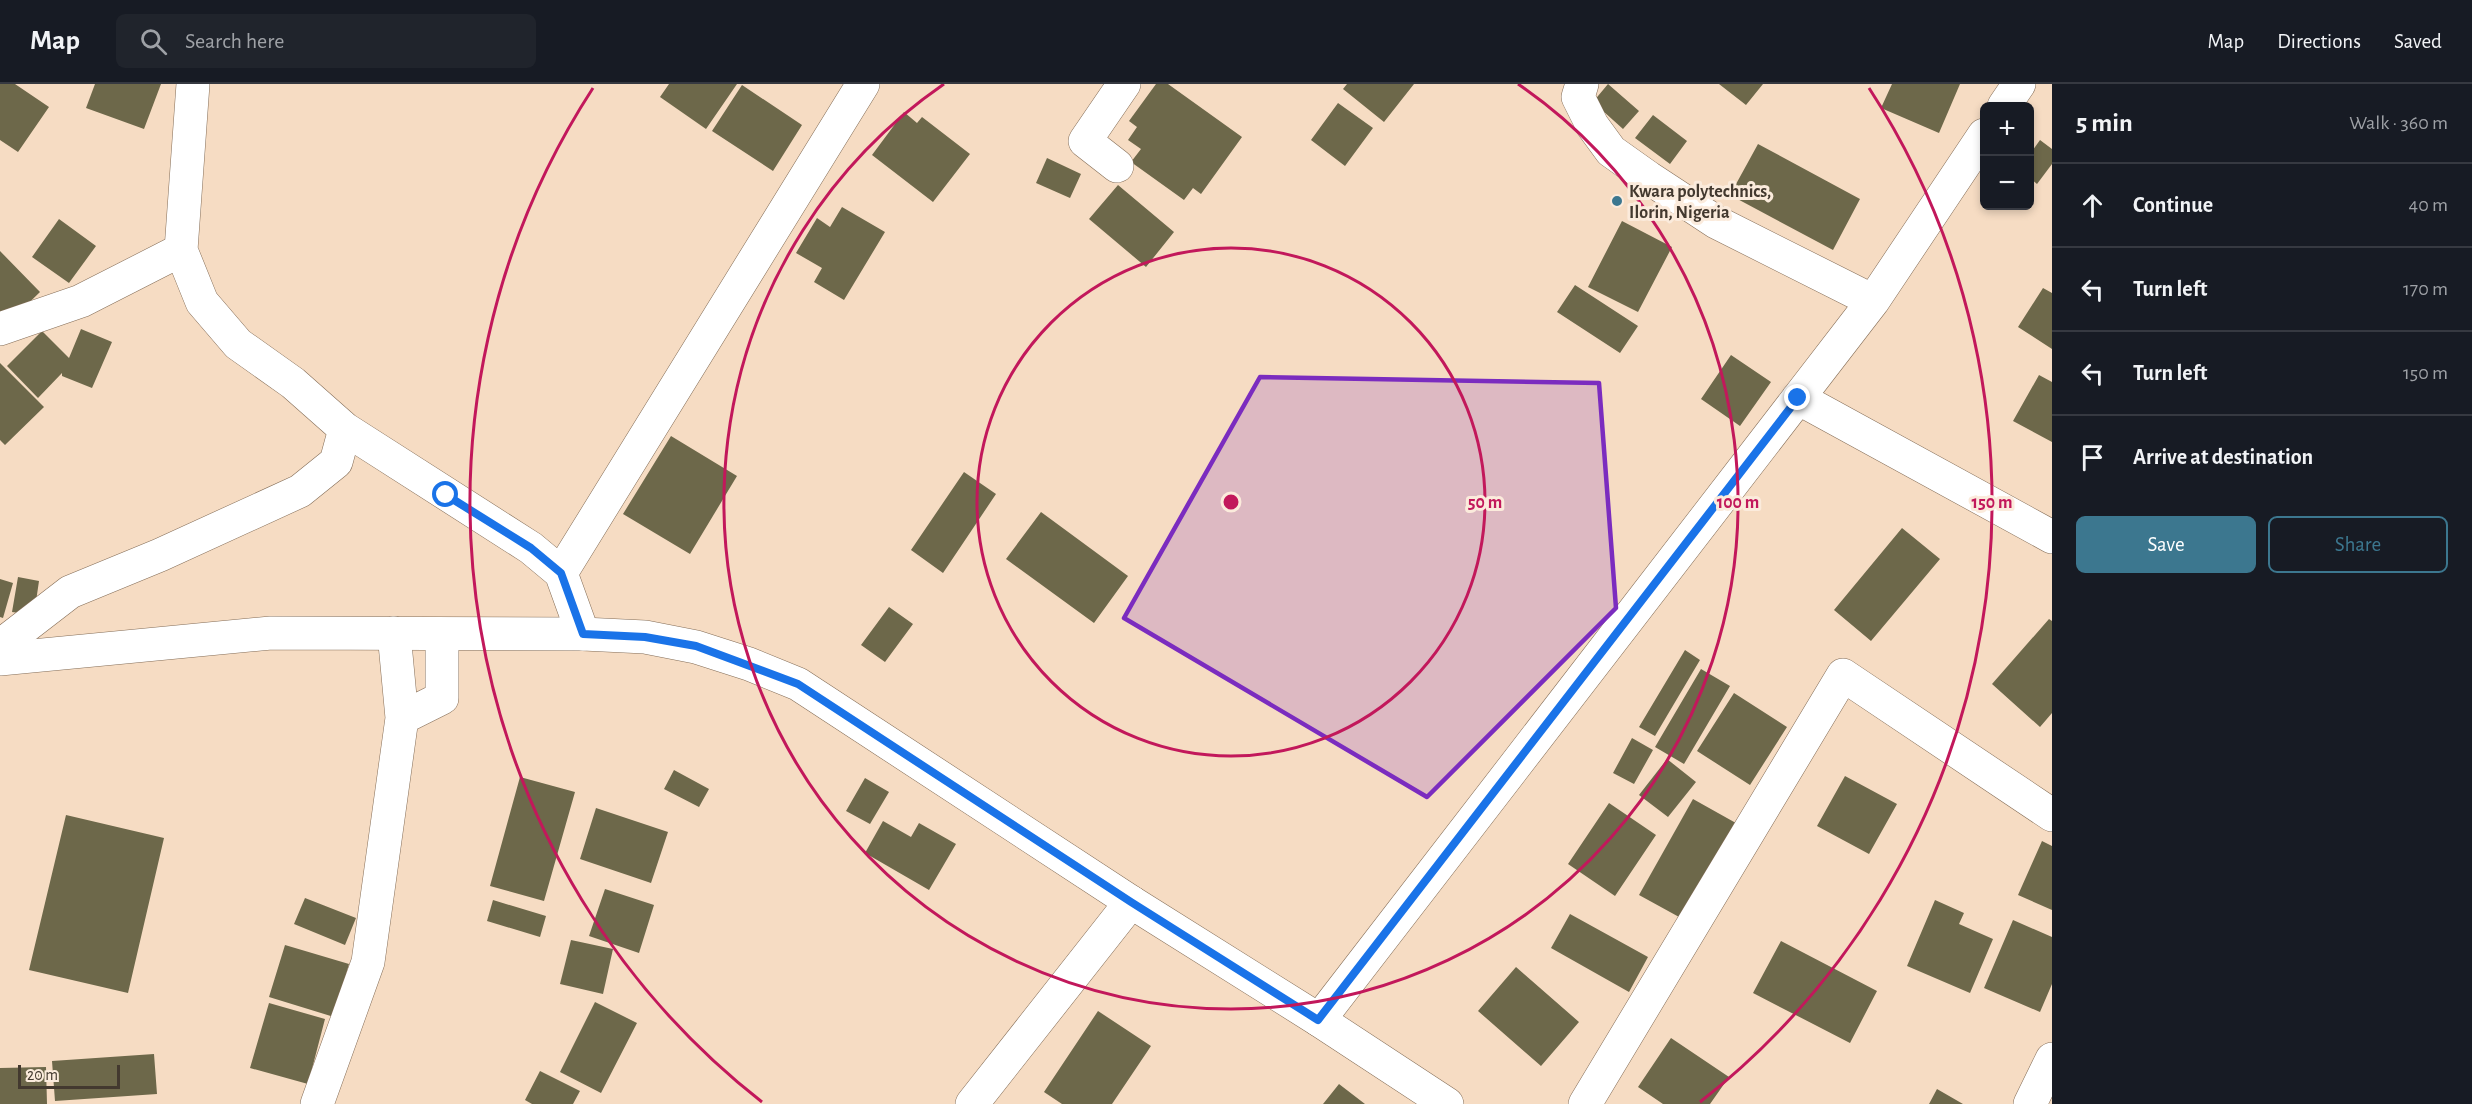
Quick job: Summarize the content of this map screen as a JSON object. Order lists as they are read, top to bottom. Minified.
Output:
{"places":["Kwara polytechnics, Ilorin, Nigeria"],"scale_bar":"20 m","page":{"header":"Map","search":"Search here","nav":["Map","Directions","Saved"],"heading":["5 min","Walk · 360 m"],"map_buttons":["+","−"],"list":[["Continue","40 m"],["Turn left","170 m"],["Turn left","150 m"],"Arrive at destination"],"buttons":["Save","Share"],"scale":"20 m"},"rings":["50 m","100 m","150 m"]}
